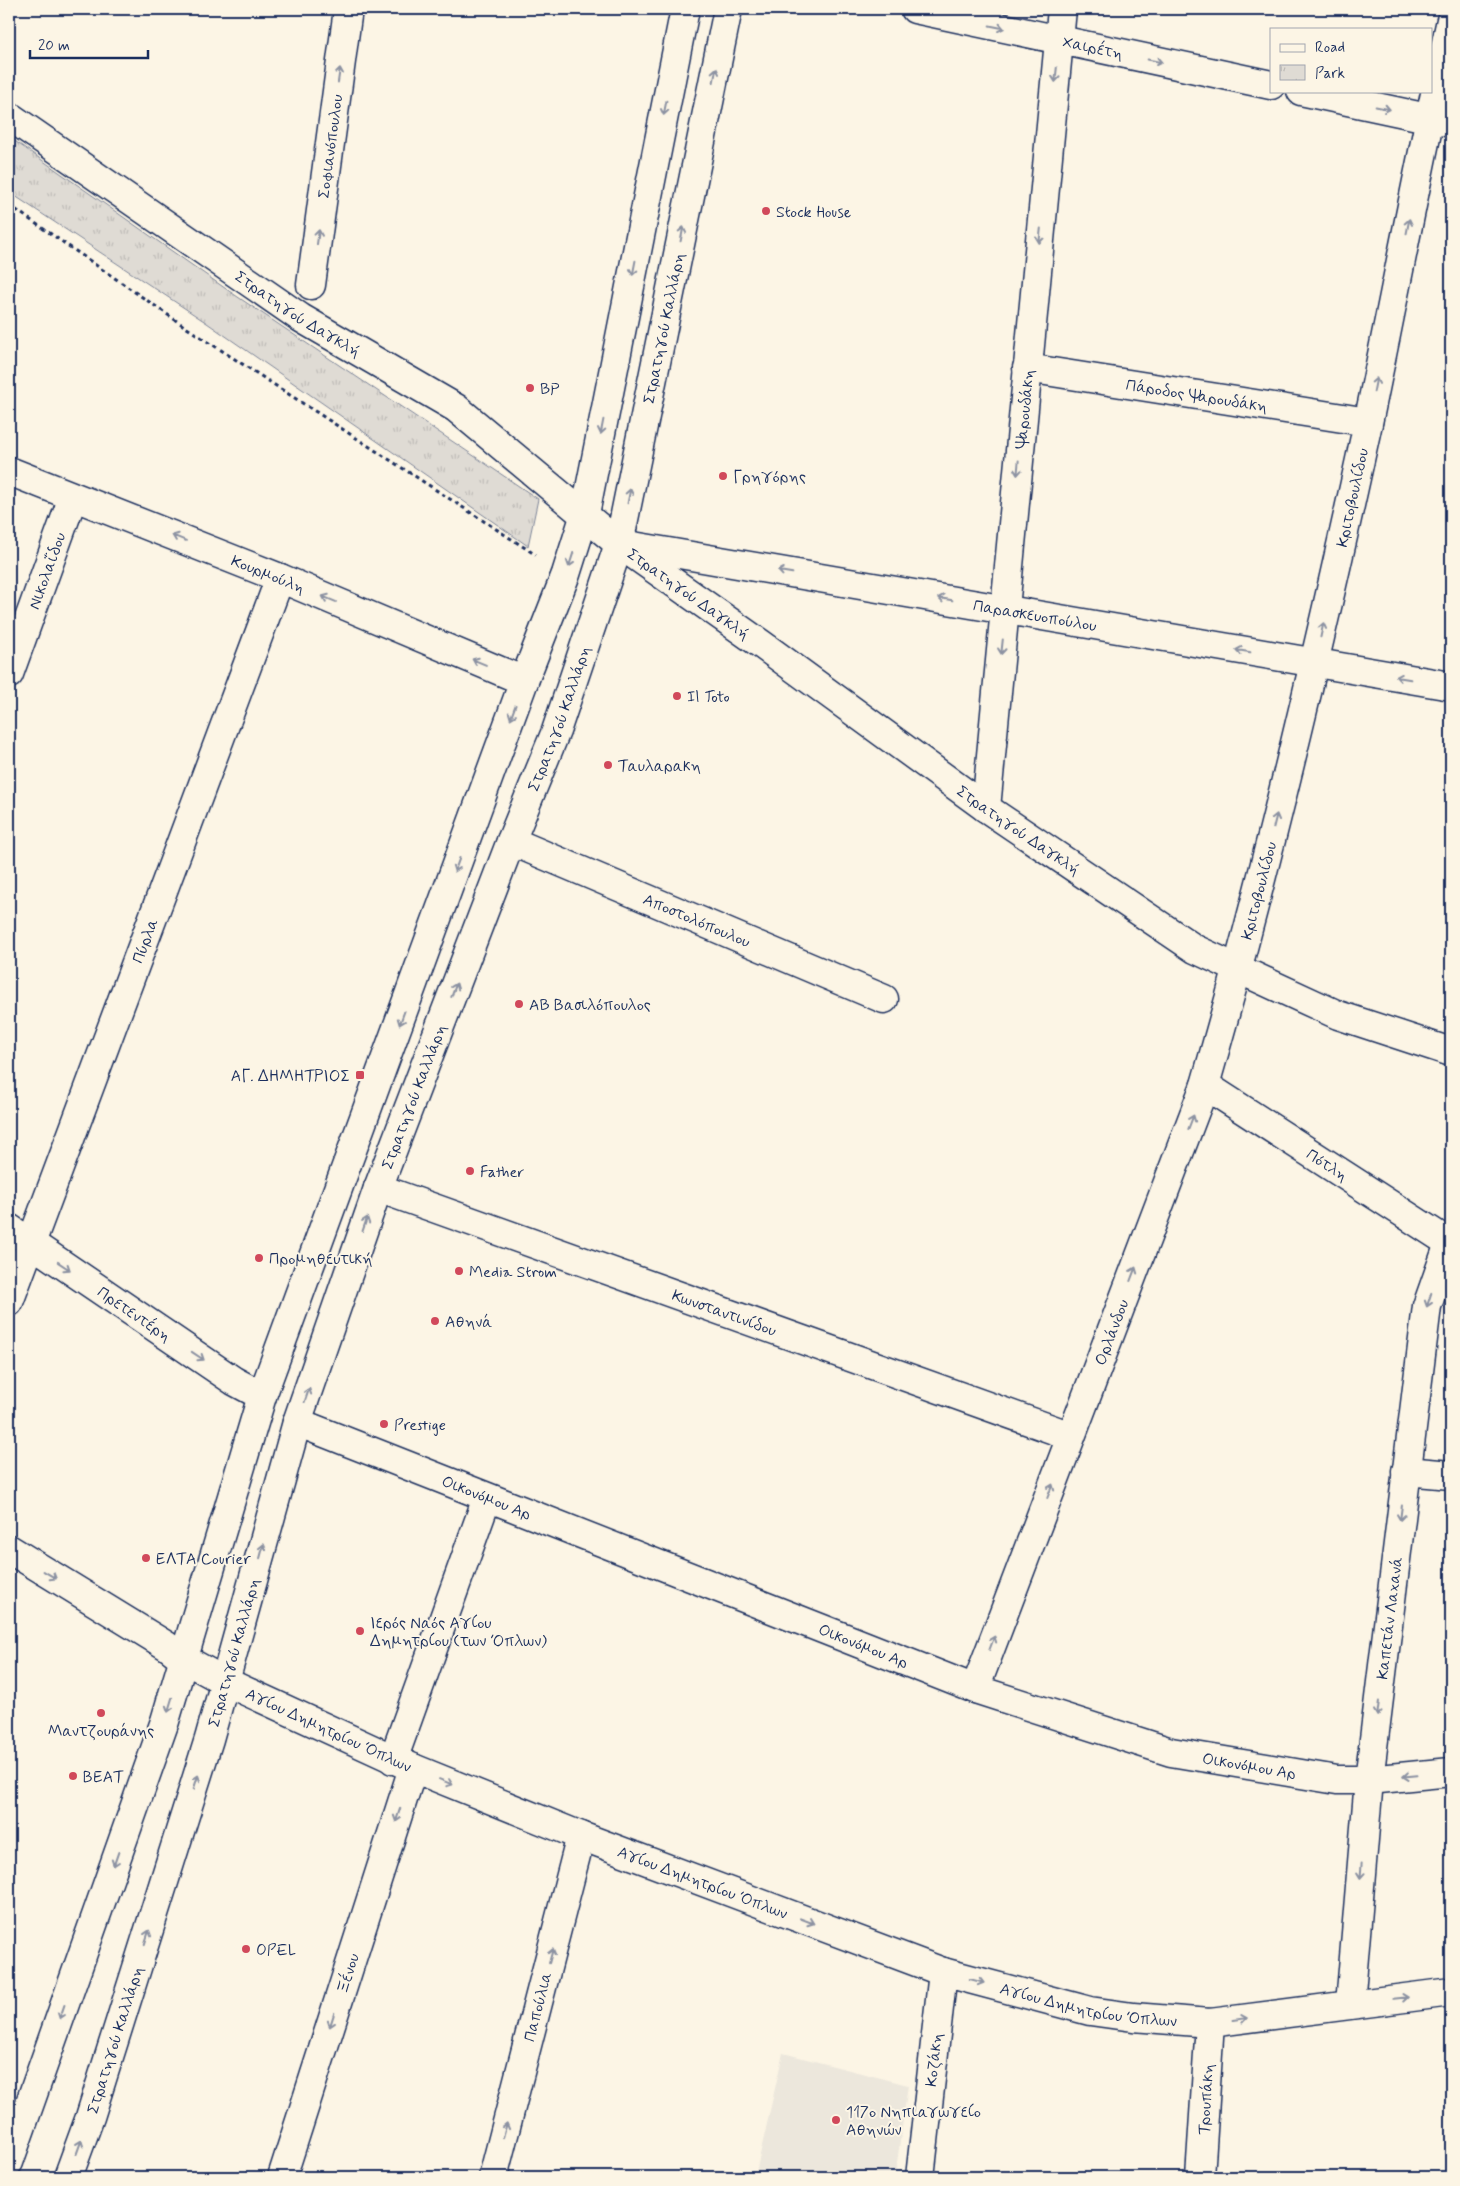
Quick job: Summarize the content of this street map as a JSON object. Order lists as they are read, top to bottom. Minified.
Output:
{"streets":{"street":["Χαιρέτη","Σοφιανόπουλου","Στρατηγού Δαγκλή","Στρατηγού Καλλάρη","Πάροδος Ψαρουδάκη","Ψαρουδάκη","Κριτοβουλίδου","Νικολαΐδου","Κουρμούλη","Παρασκευοπούλου","Αποστολόπουλου","Πύρλα","Πότλη","Κωνσταντινίδου","Πρετεντέρη","Ορλάνδου","Οικονόμου Αρ","Καπετάν Λαχανά","Αγίου Δημητρίου Όπλων","Ξένου","Παπούλια","Κοζάκη","Τρουπάκη"]},"crossings":[["Χαιρέτη","Ψαρουδάκη"],["Στρατηγού Δαγκλή","Στρατηγού Καλλάρη"],["Στρατηγού Δαγκλή","Ψαρουδάκη"],["Στρατηγού Δαγκλή","Κριτοβουλίδου"],["Στρατηγού Δαγκλή","Παρασκευοπούλου"],["Στρατηγού Δαγκλή","Ορλάνδου"],["Στρατηγού Καλλάρη","Παρασκευοπούλου"],["Στρατηγού Καλλάρη","Αποστολόπουλου"],["Στρατηγού Καλλάρη","Κωνσταντινίδου"],["Στρατηγού Καλλάρη","Οικονόμου Αρ"],["Στρατηγού Καλλάρη","Αγίου Δημητρίου Όπλων"],["Πάροδος Ψαρουδάκη","Ψαρουδάκη"],["Πάροδος Ψαρουδάκη","Κριτοβουλίδου"],["Ψαρουδάκη","Παρασκευοπούλου"],["Κριτοβουλίδου","Παρασκευοπούλου"],["Κριτοβουλίδου","Ορλάνδου"],["Νικολαΐδου","Κουρμούλη"],["Κουρμούλη","Πύρλα"],["Πύρλα","Πρετεντέρη"],["Πότλη","Ορλάνδου"],["Πότλη","Καπετάν Λαχανά"],["Κωνσταντινίδου","Ορλάνδου"],["Ορλάνδου","Οικονόμου Αρ"],["Οικονόμου Αρ","Καπετάν Λαχανά"],["Οικονόμου Αρ","Ξένου"],["Καπετάν Λαχανά","Αγίου Δημητρίου Όπλων"],["Αγίου Δημητρίου Όπλων","Ξένου"],["Αγίου Δημητρίου Όπλων","Παπούλια"],["Αγίου Δημητρίου Όπλων","Κοζάκη"],["Αγίου Δημητρίου Όπλων","Τρουπάκη"]],"one_way":["Χαιρέτη","Σοφιανόπουλου","Ψαρουδάκη","Κριτοβουλίδου","Κουρμούλη","Παρασκευοπούλου","Πρετεντέρη","Ορλάνδου","Καπετάν Λαχανά","Αγίου Δημητρίου Όπλων","Παπούλια"],"places":{"other":["Stock House","BP","Γρηγόρης","Il Toto","Ταυλαρακη","AB Βασιλόπουλος","Father","Προμηθευτική","Media Strom","Αθηνά","Prestige","ΕΛΤΑ Courier","Ιερός Ναός Αγίου Δημητρίου (των Όπλων)","Μαντζουράνης","ΒΕΑΤ","OPEL","117ο Νηπιαγωγείο Αθηνών"],"transit":["ΑΓ. ΔΗΜΗΤΡΙΟΣ"]},"legend":["Road","Park"],"scale_bar":"20 m"}
